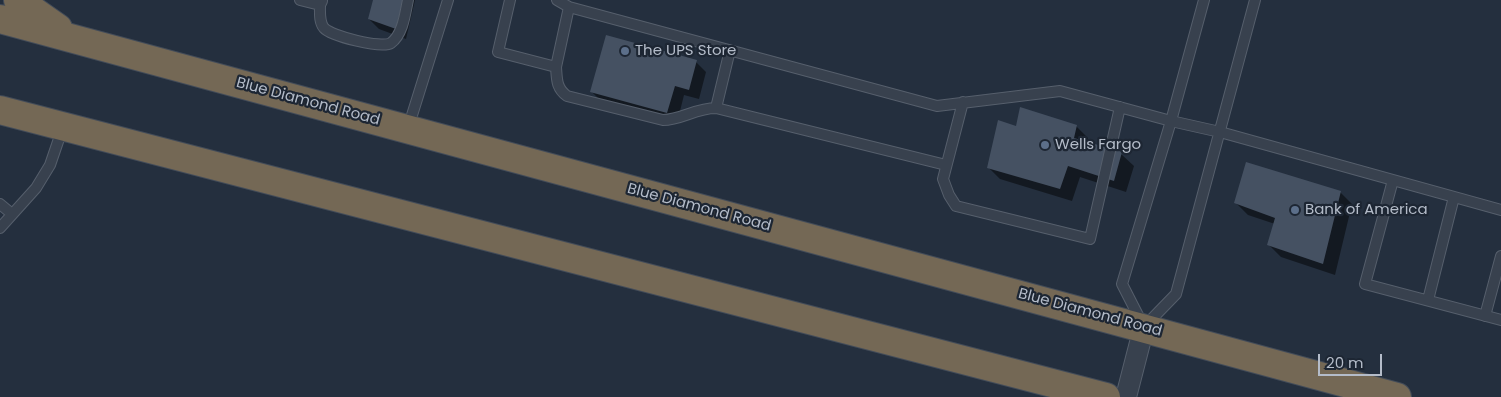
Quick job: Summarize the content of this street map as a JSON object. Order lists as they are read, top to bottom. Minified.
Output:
{"streets":{"highway":["Blue Diamond Road"]},"places":["The UPS Store","Wells Fargo","Bank of America"],"scale_bar":"20 m"}
